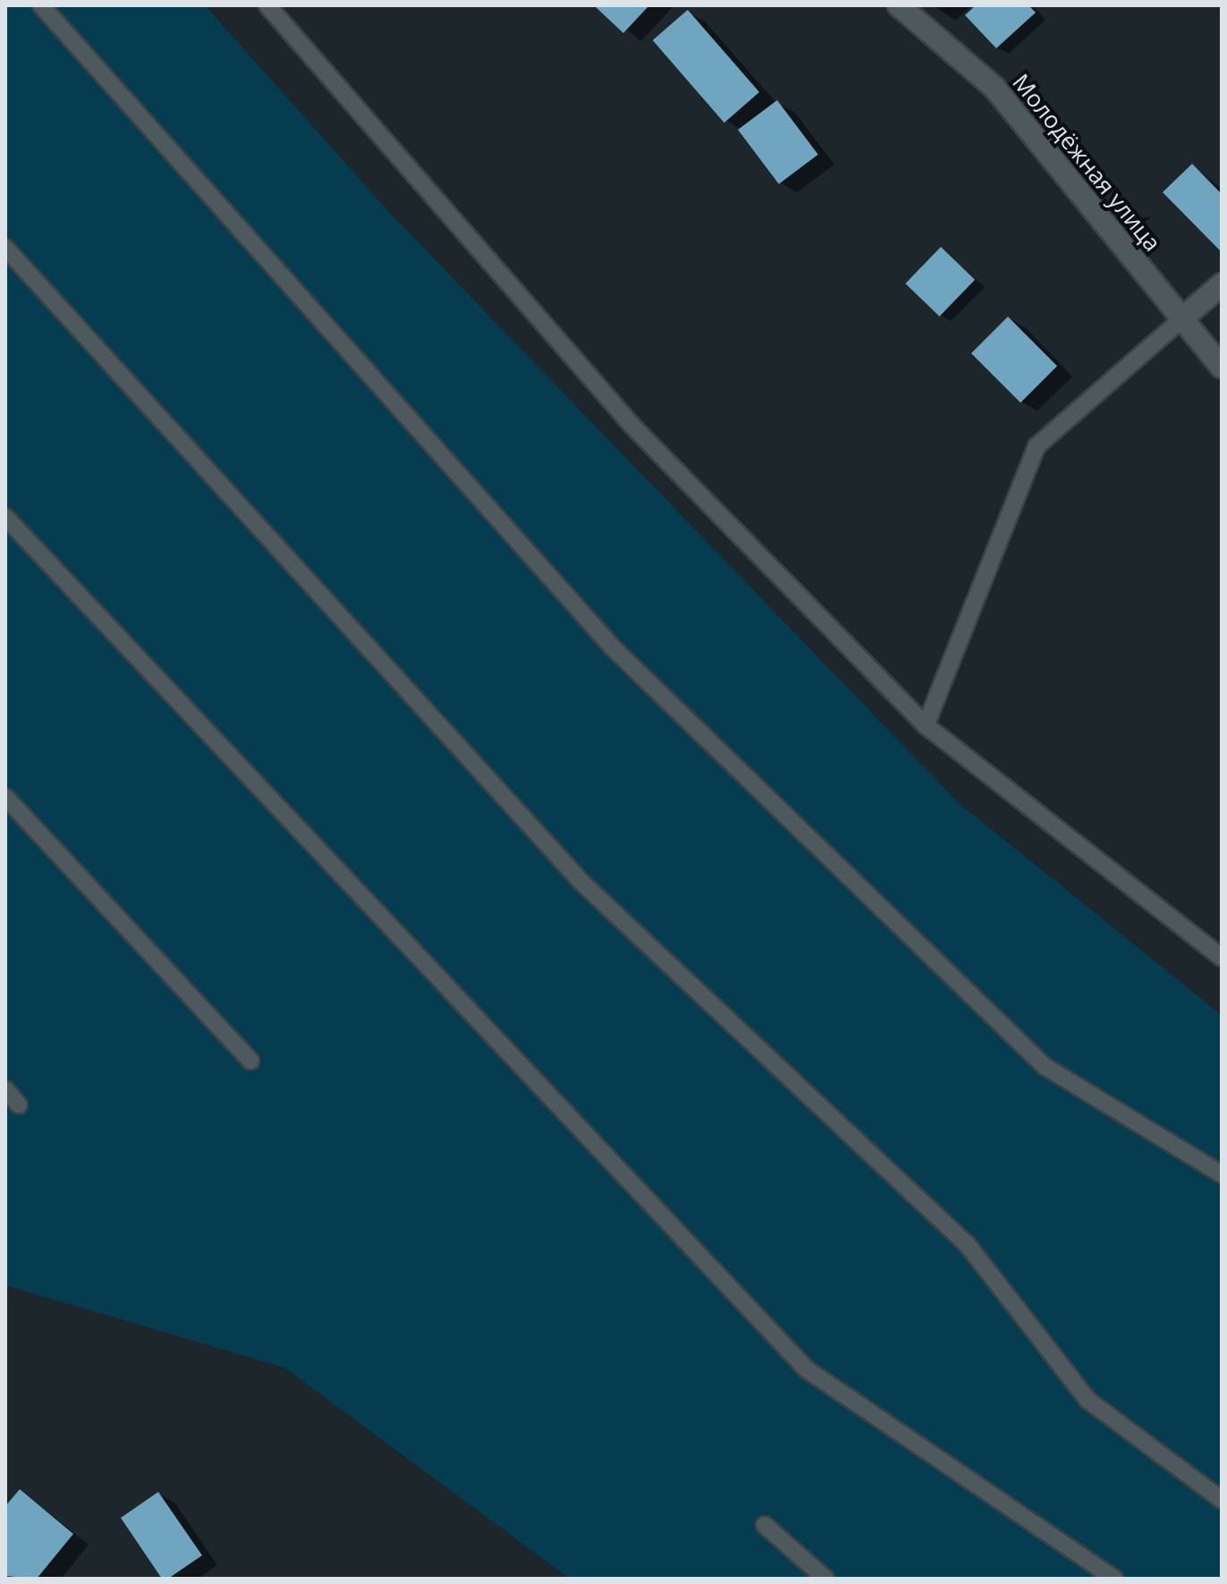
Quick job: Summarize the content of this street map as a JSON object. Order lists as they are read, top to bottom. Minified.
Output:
{"streets":{"street":["Молодёжная улица"]}}
